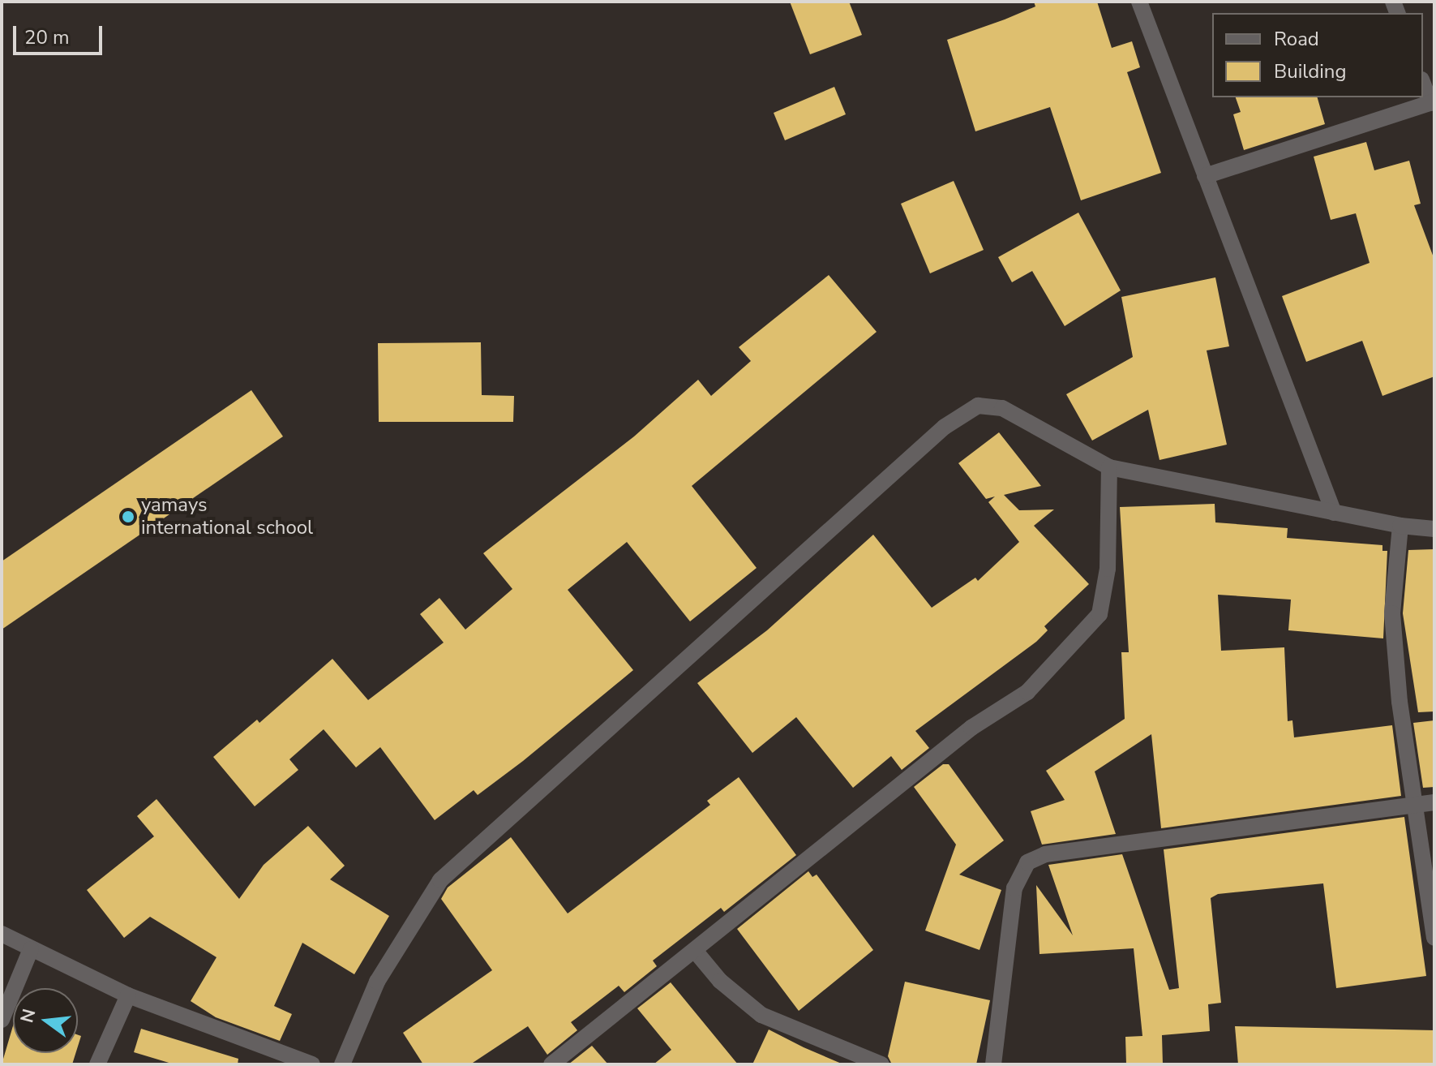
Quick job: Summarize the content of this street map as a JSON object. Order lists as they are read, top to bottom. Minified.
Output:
{"places":["yamays international school"],"legend":["Road","Building"],"scale_bar":"20 m","north":"left"}
